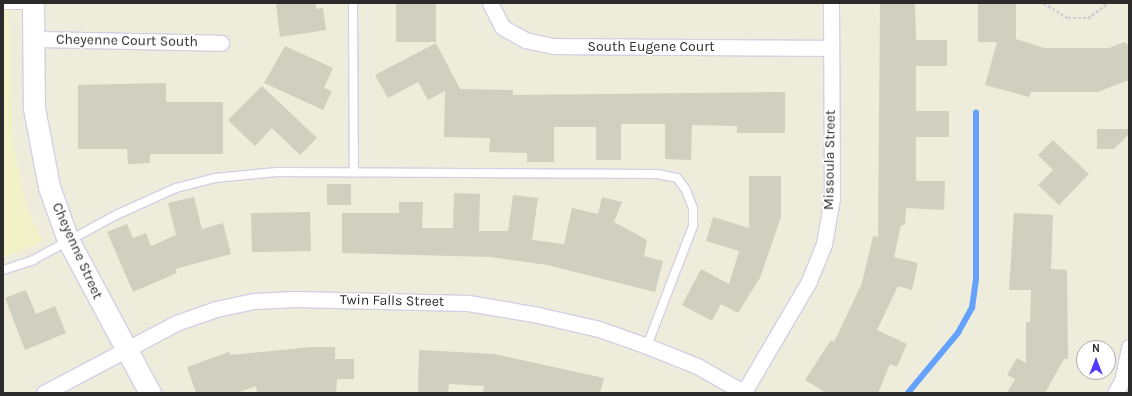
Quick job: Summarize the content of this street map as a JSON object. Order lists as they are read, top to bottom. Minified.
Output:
{"streets":{"street":["Cheyenne Court South","South Eugene Court","Missoula Street","Cheyenne Street","Twin Falls Street"]},"crossings":[["Cheyenne Court South","Cheyenne Street"],["South Eugene Court","Missoula Street"],["Missoula Street","Twin Falls Street"],["Cheyenne Street","Twin Falls Street"]],"north":"top"}
